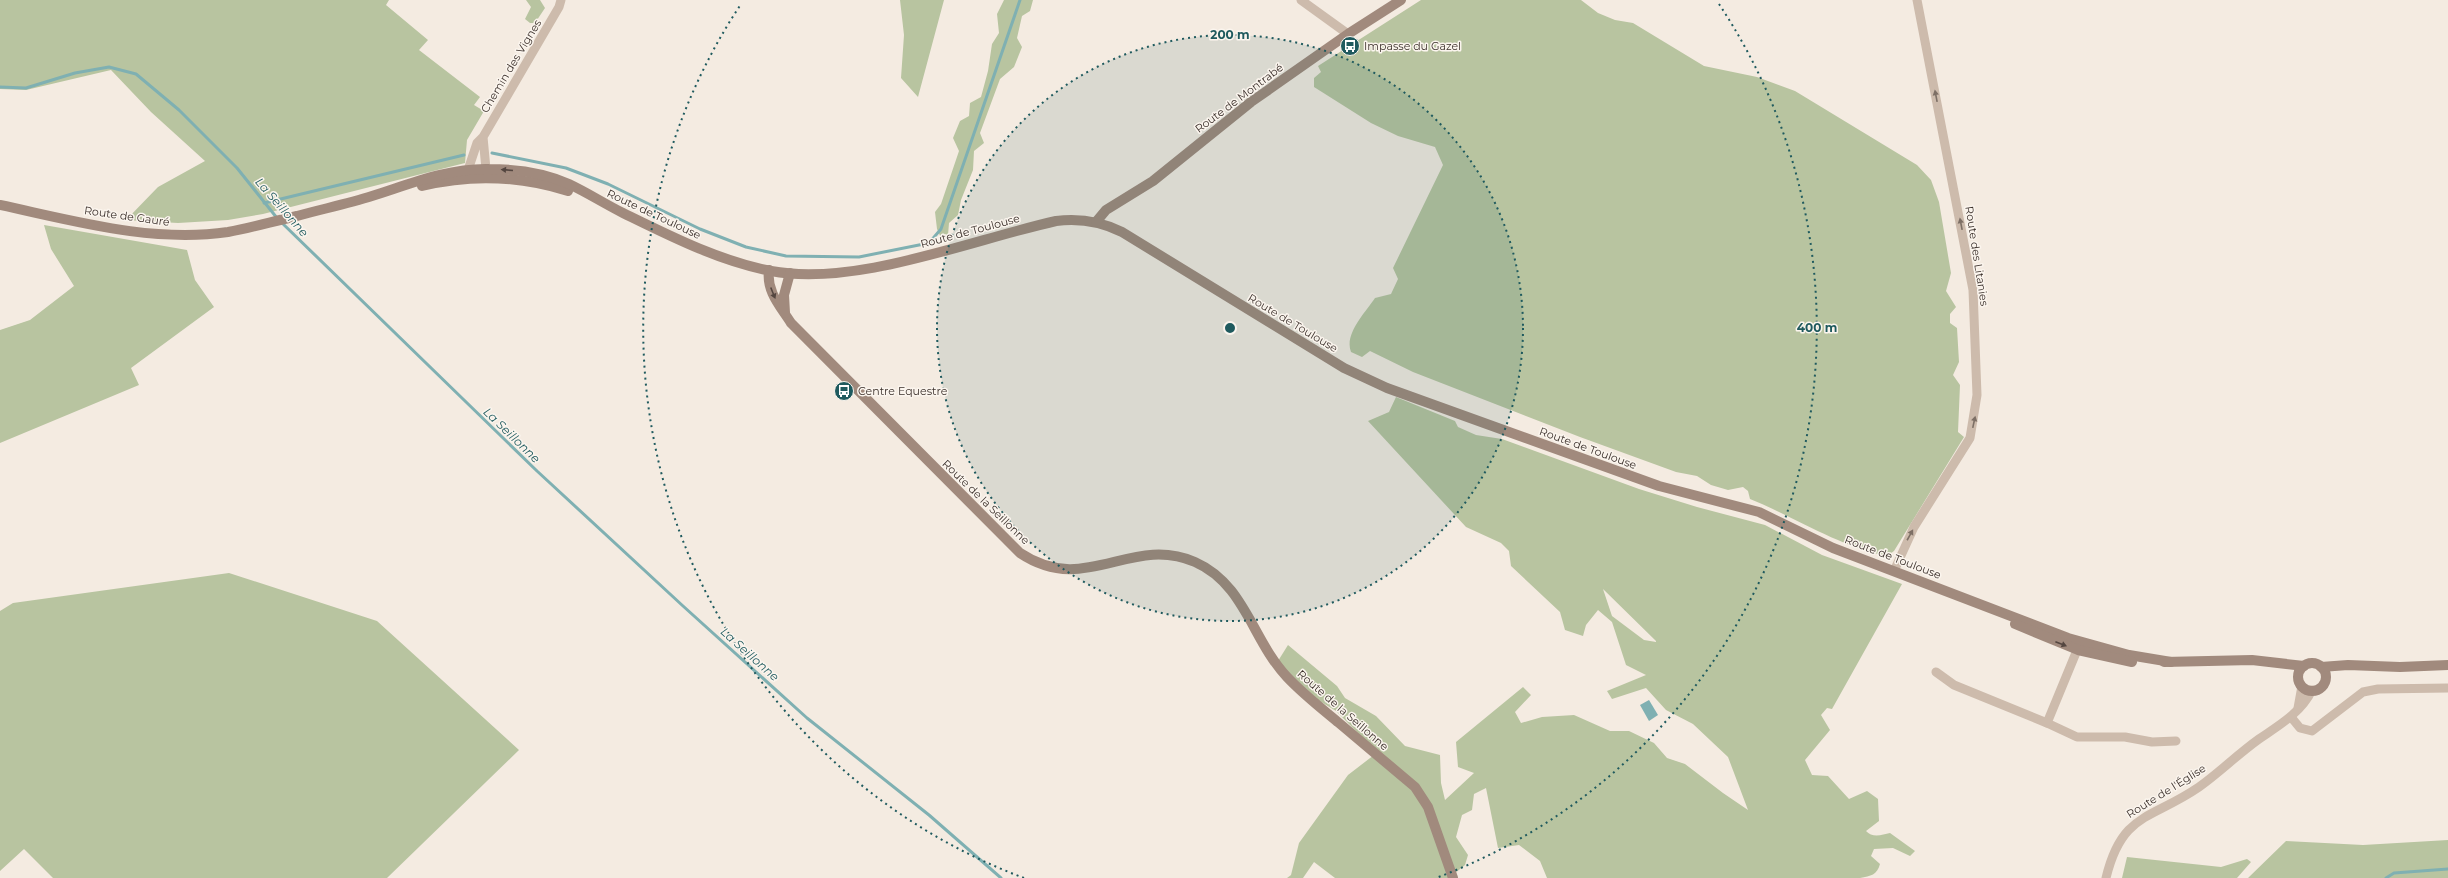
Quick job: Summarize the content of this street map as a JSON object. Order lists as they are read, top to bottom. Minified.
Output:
{"streets":{"street":["Chemin des Vignes","Route de Montrabé","Route de Toulouse","Route de Gauré","Route des Litanies","Route de la Seillonne","Route de l'Église"]},"crossings":[["Chemin des Vignes","Route de Toulouse"],["Route de Montrabé","Route de Toulouse"],["Route de Toulouse","Route de Gauré"],["Route de Toulouse","Route des Litanies"],["Route de Toulouse","Route de la Seillonne"],["Route de Toulouse","Route de l'Église"]],"one_way":["Route des Litanies"],"water":["La Seillonne"],"places":{"bus stop":["Impasse du Gazel","Centre Equestre"]},"rings":["200 m","400 m"]}
